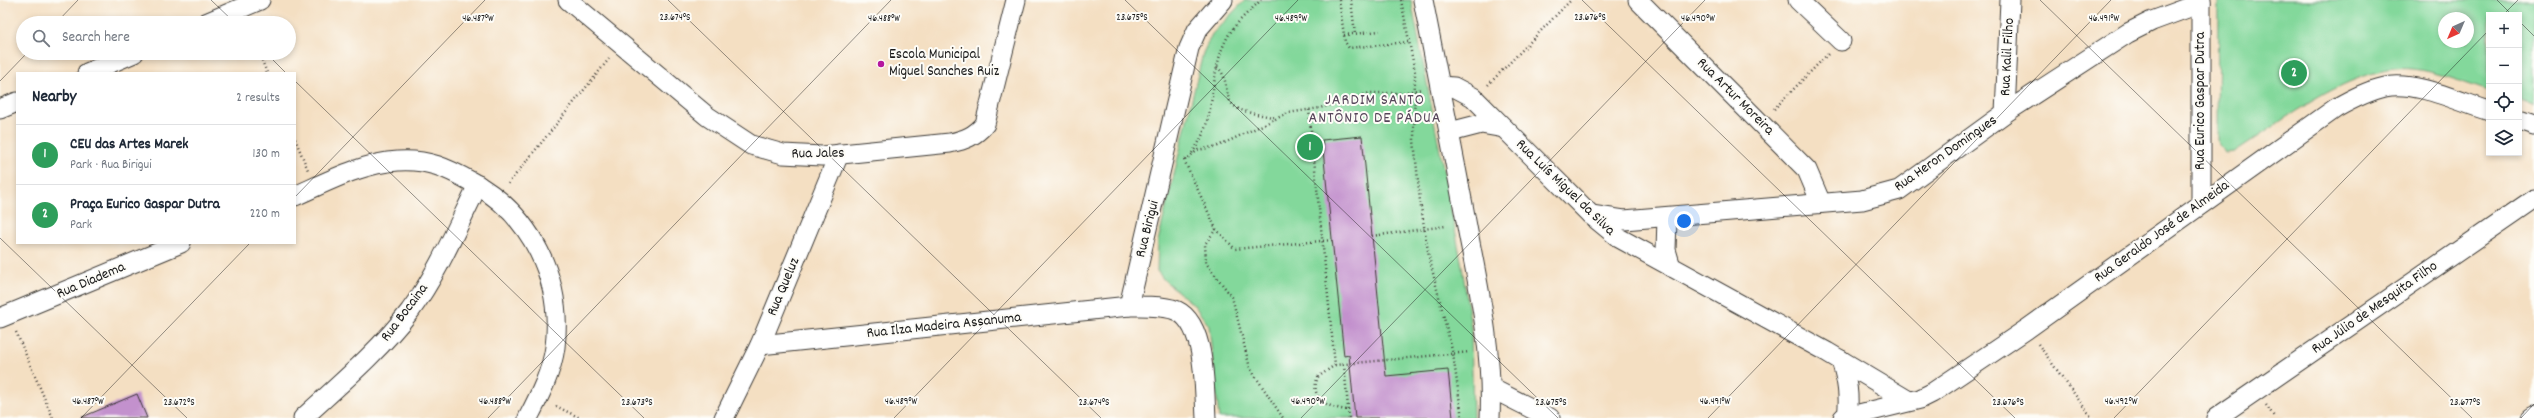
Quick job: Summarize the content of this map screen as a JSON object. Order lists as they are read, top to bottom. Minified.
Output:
{"streets":{"street":["Rua Kalil Filho","Rua Artur Moreira","Rua Eurico Gaspar Dutra","Rua Jales","Rua Heron Domingues","Rua Luís Miguel da Silva","Rua Birigui","Rua Geraldo José de Almeida","Rua Diadema","Rua Queluz","Rua Júlio de Mesquita Filho","Rua Bocaina","Rua Ilza Madeira Assanuma"]},"crossings":[["Rua Kalil Filho","Rua Heron Domingues"],["Rua Artur Moreira","Rua Heron Domingues"],["Rua Eurico Gaspar Dutra","Rua Heron Domingues"],["Rua Eurico Gaspar Dutra","Rua Geraldo José de Almeida"],["Rua Jales","Rua Queluz"],["Rua Heron Domingues","Rua Luís Miguel da Silva"],["Rua Luís Miguel da Silva","Rua Geraldo José de Almeida"],["Rua Birigui","Rua Ilza Madeira Assanuma"],["Rua Queluz","Rua Ilza Madeira Assanuma"]],"districts":["JARDIM SANTO ANTÔNIO DE PÁDUA"],"places":["Escola Municipal Miguel Sanches Ruiz"],"north":"bottom left","page":{"map_buttons":["+","−"],"search":"Search here","pins":["2","1"],"heading":["Nearby","2 results"],"list":[{"mark":"1","name":"CEU das Artes Marek","note":"Park · Rua Birigui","value":"130 m"},{"mark":"2","name":"Praça Eurico Gaspar Dutra","note":"Park","value":"220 m"}]},"coordinates":["23.674°S","23.675°S","23.676°S","46.487°W","46.488°W","46.489°W","46.490°W","46.491°W","46.492°W","23.672°S","23.673°S","23.677°S"]}
